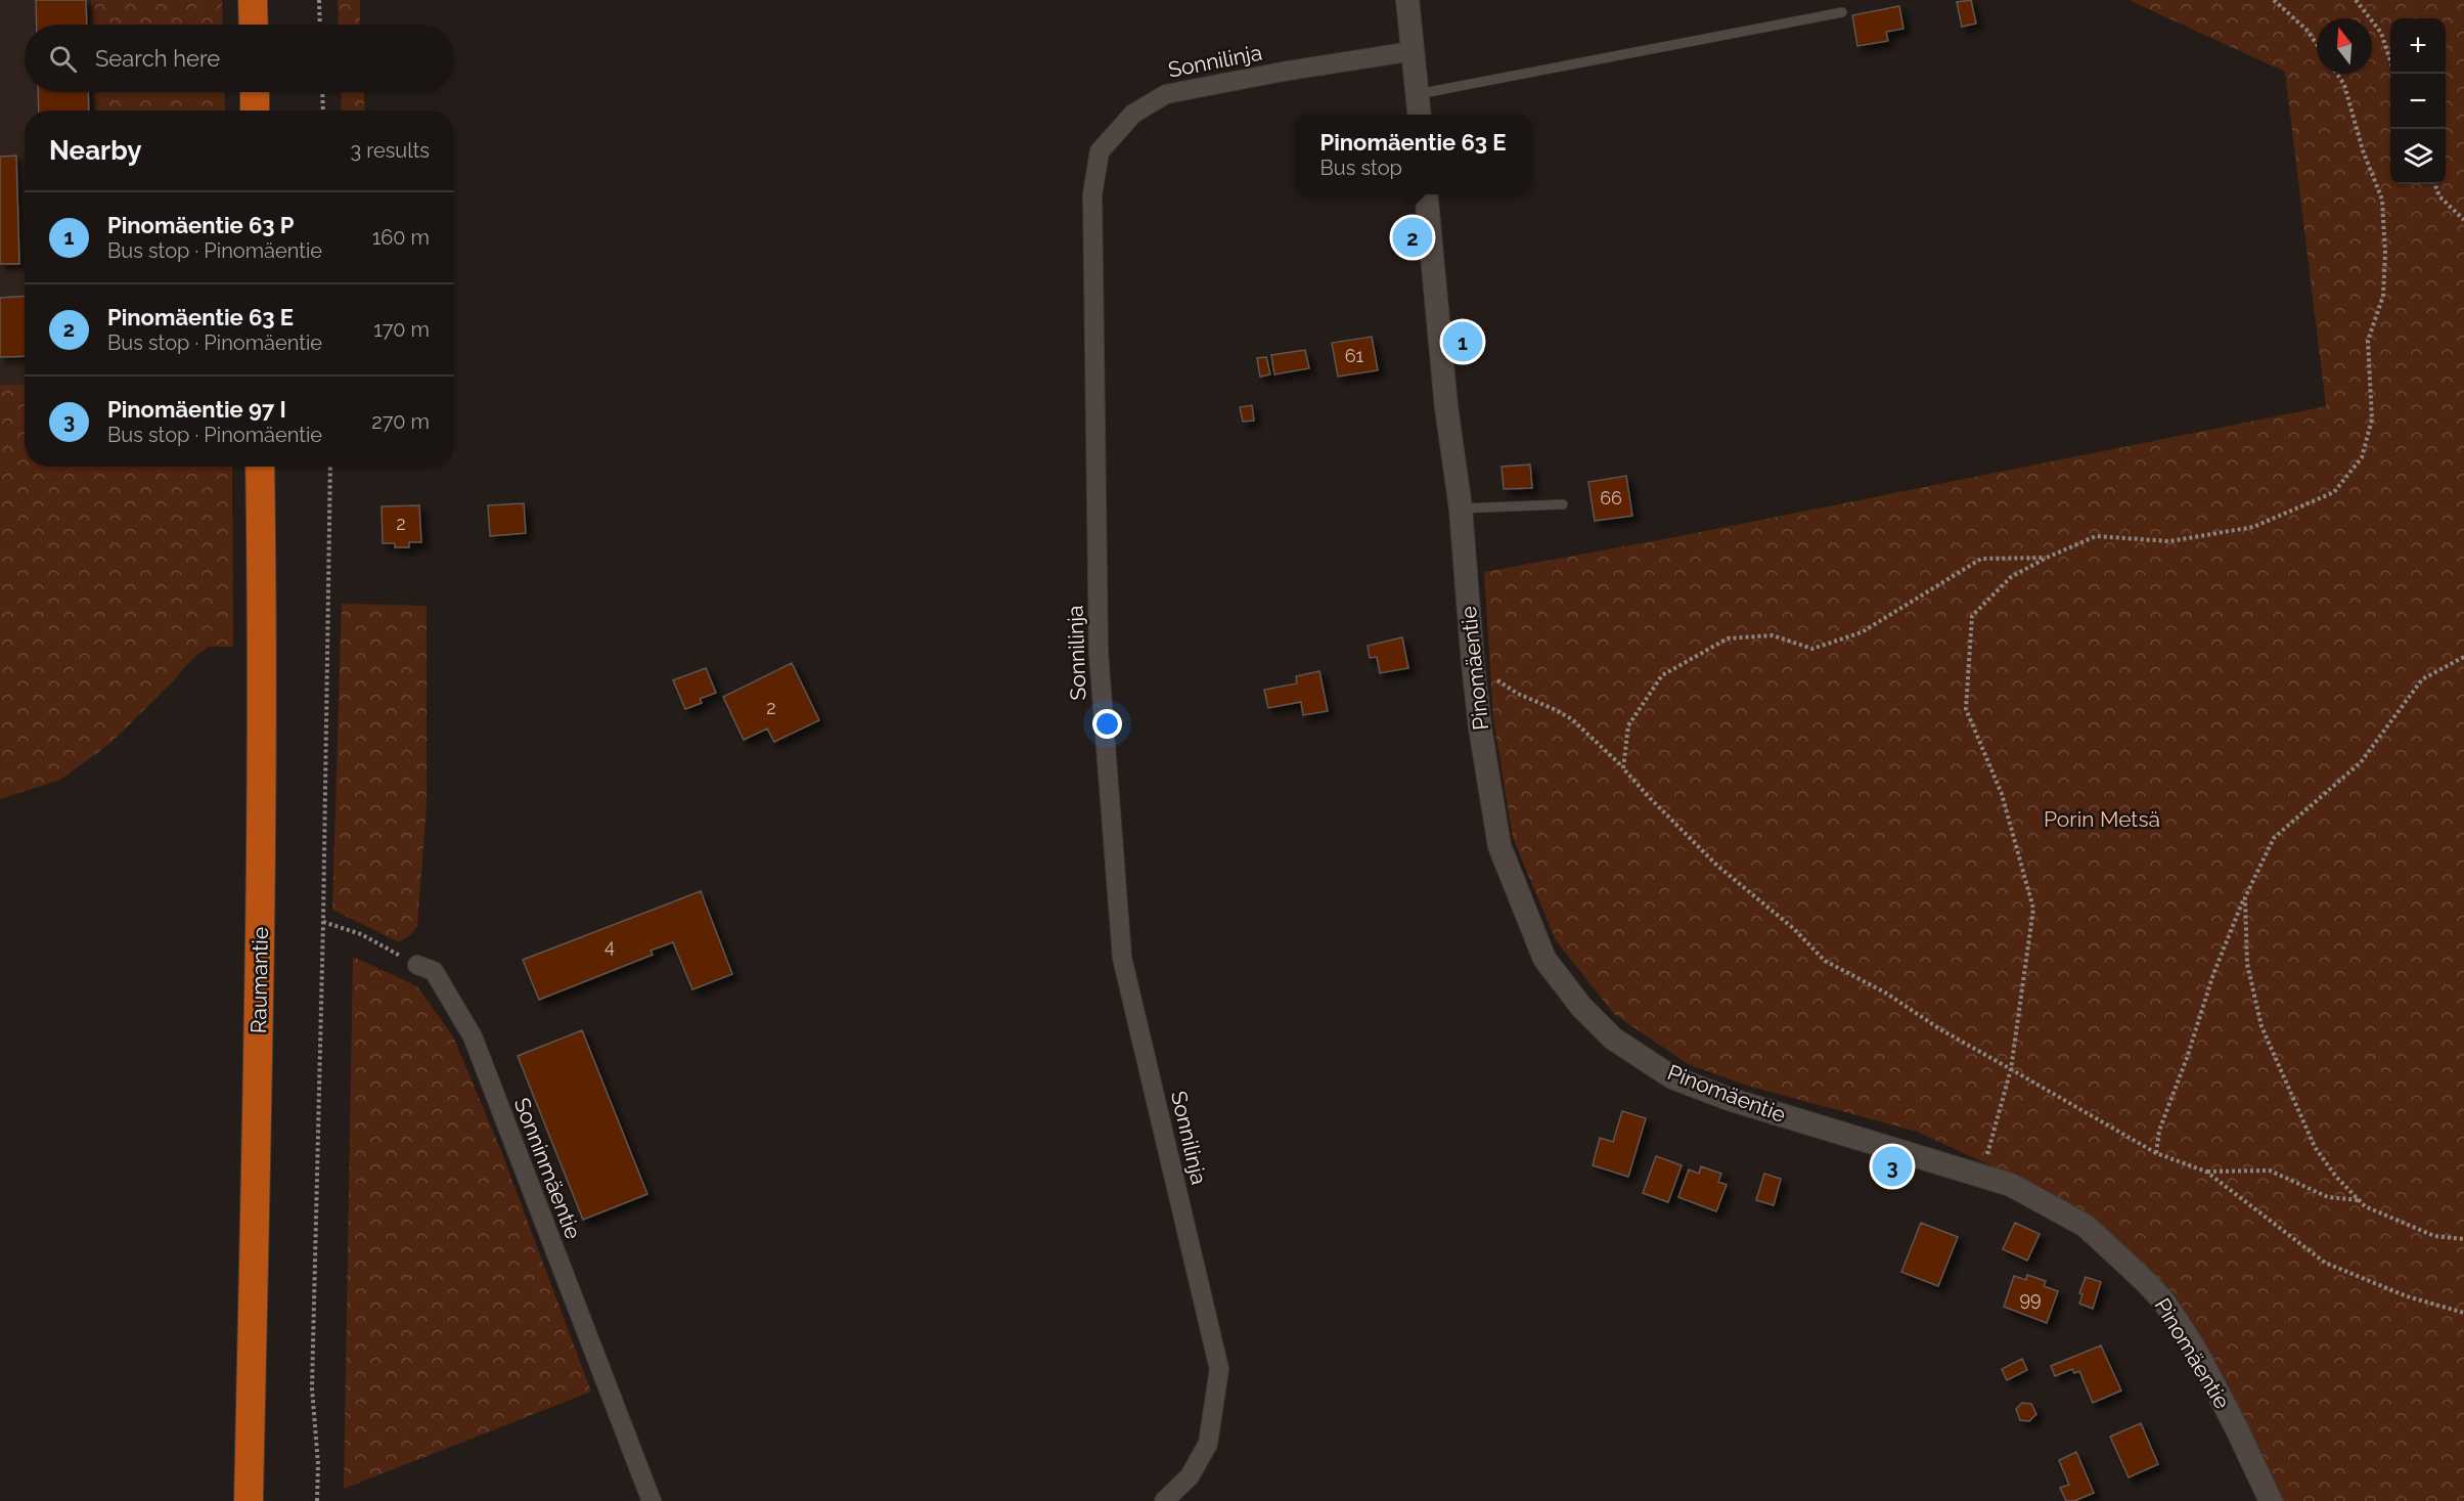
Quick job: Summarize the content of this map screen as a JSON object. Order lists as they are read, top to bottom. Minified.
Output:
{"streets":{"highway":["Raumantie"],"street":["Sonnilinja","Pinomäentie","Sonninmäentie"]},"parks":["Porin Metsä"],"house_numbers":["61","66","2","2","4","99"],"north":"top","page":{"map_buttons":["+","−"],"search":"Search here","heading":["Nearby","3 results"],"popup":["Pinomäentie 63 E","Bus stop"],"list":[{"mark":"1","name":"Pinomäentie 63 P","note":"Bus stop · Pinomäentie","value":"160 m"},{"mark":"2","name":"Pinomäentie 63 E","note":"Bus stop · Pinomäentie","value":"170 m"},{"mark":"3","name":"Pinomäentie 97 I","note":"Bus stop · Pinomäentie","value":"270 m"}],"pins":["2","1","3"]}}
